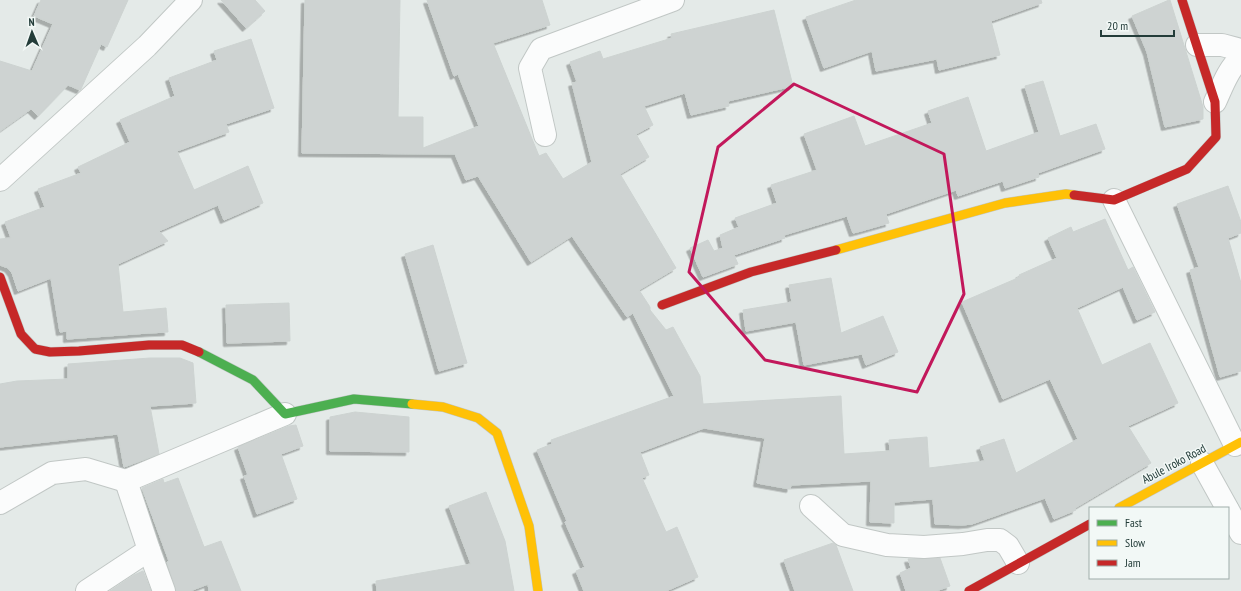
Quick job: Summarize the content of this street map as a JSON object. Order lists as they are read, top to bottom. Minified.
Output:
{"streets":{"street":["Abule Iroko Road"]},"legend":["Fast","Slow","Jam"],"scale_bar":"20 m","north":"top"}
